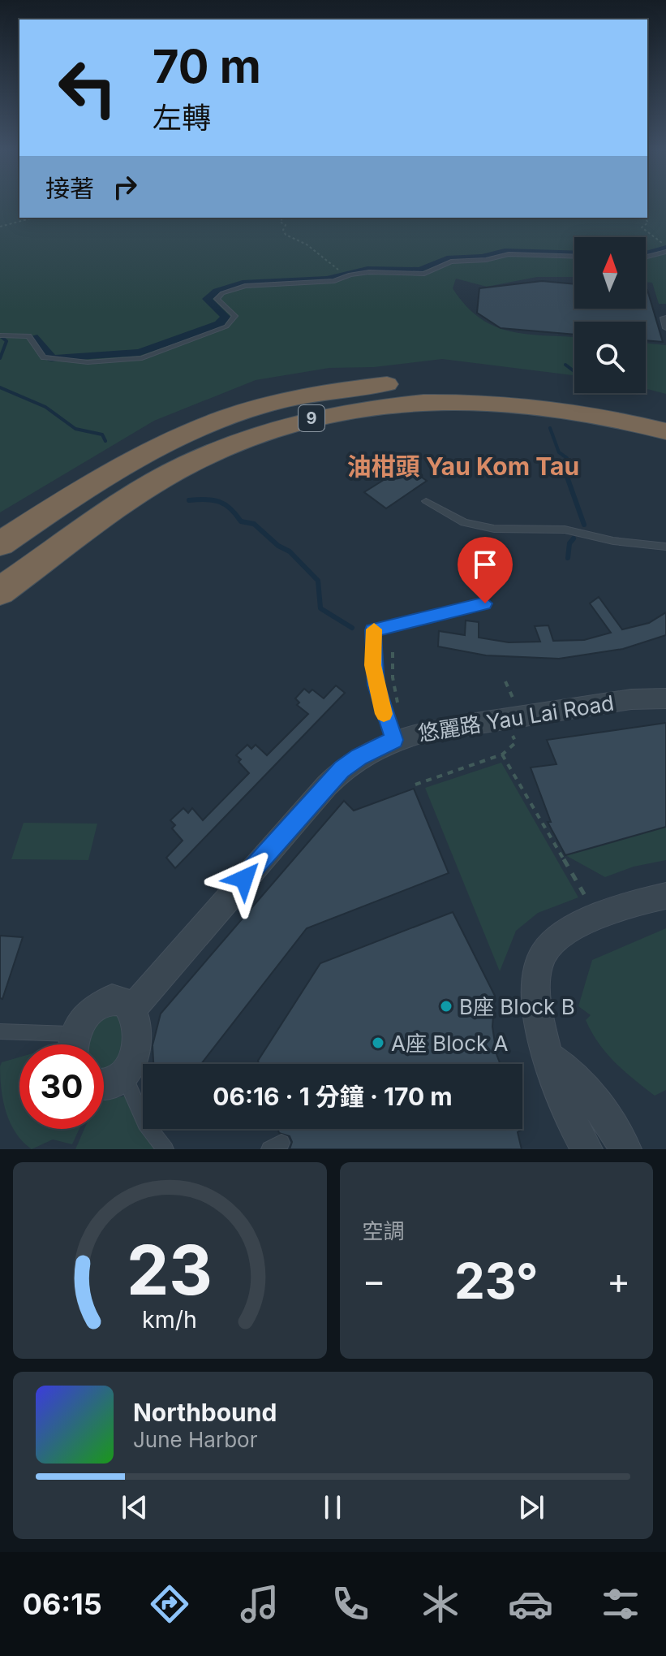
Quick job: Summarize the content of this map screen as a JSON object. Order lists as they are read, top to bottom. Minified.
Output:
{"streets":{"highway":["9"],"street":["悠麗路 Yau Lai Road"]},"districts":["油柑頭 Yau Kom Tau"],"places":["B座 Block B","A座 Block A"],"north":"top","page":{"turn":["70 m","左轉"],"then":"接著","limit":"30","trip":"06:16 · 1 分鐘 · 170 m","tile":"空調","heat":["−","23°","+"],"song":["Northbound","June Harbor"],"tabs":"06:15","gauge":["23","km/h"]}}
